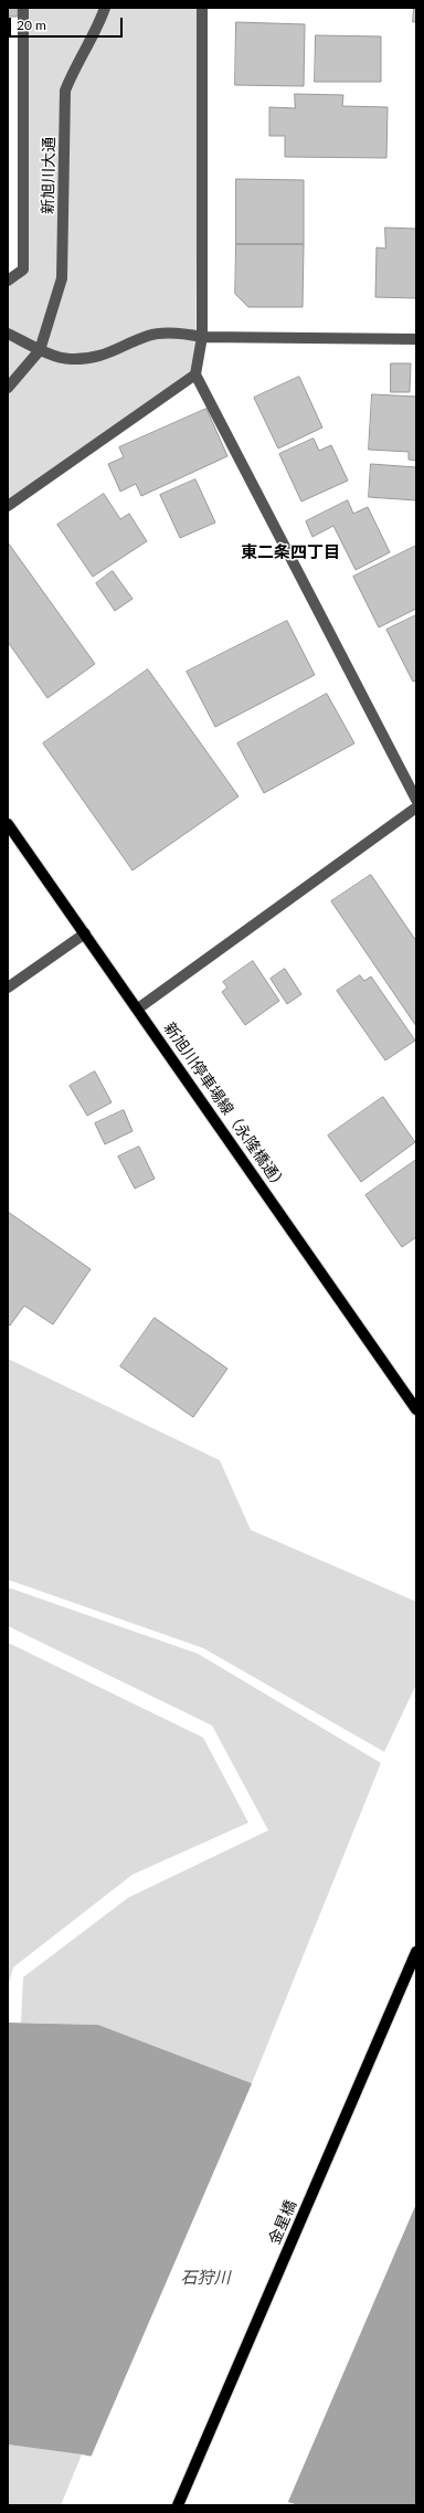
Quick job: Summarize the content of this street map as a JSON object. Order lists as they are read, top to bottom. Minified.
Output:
{"streets":{"main road":["新旭川停車場線（永隆橋通）","金星橋"],"street":["新旭川大通"]},"districts":["東二条四丁目"],"water":["石狩川"],"scale_bar":"20 m"}
